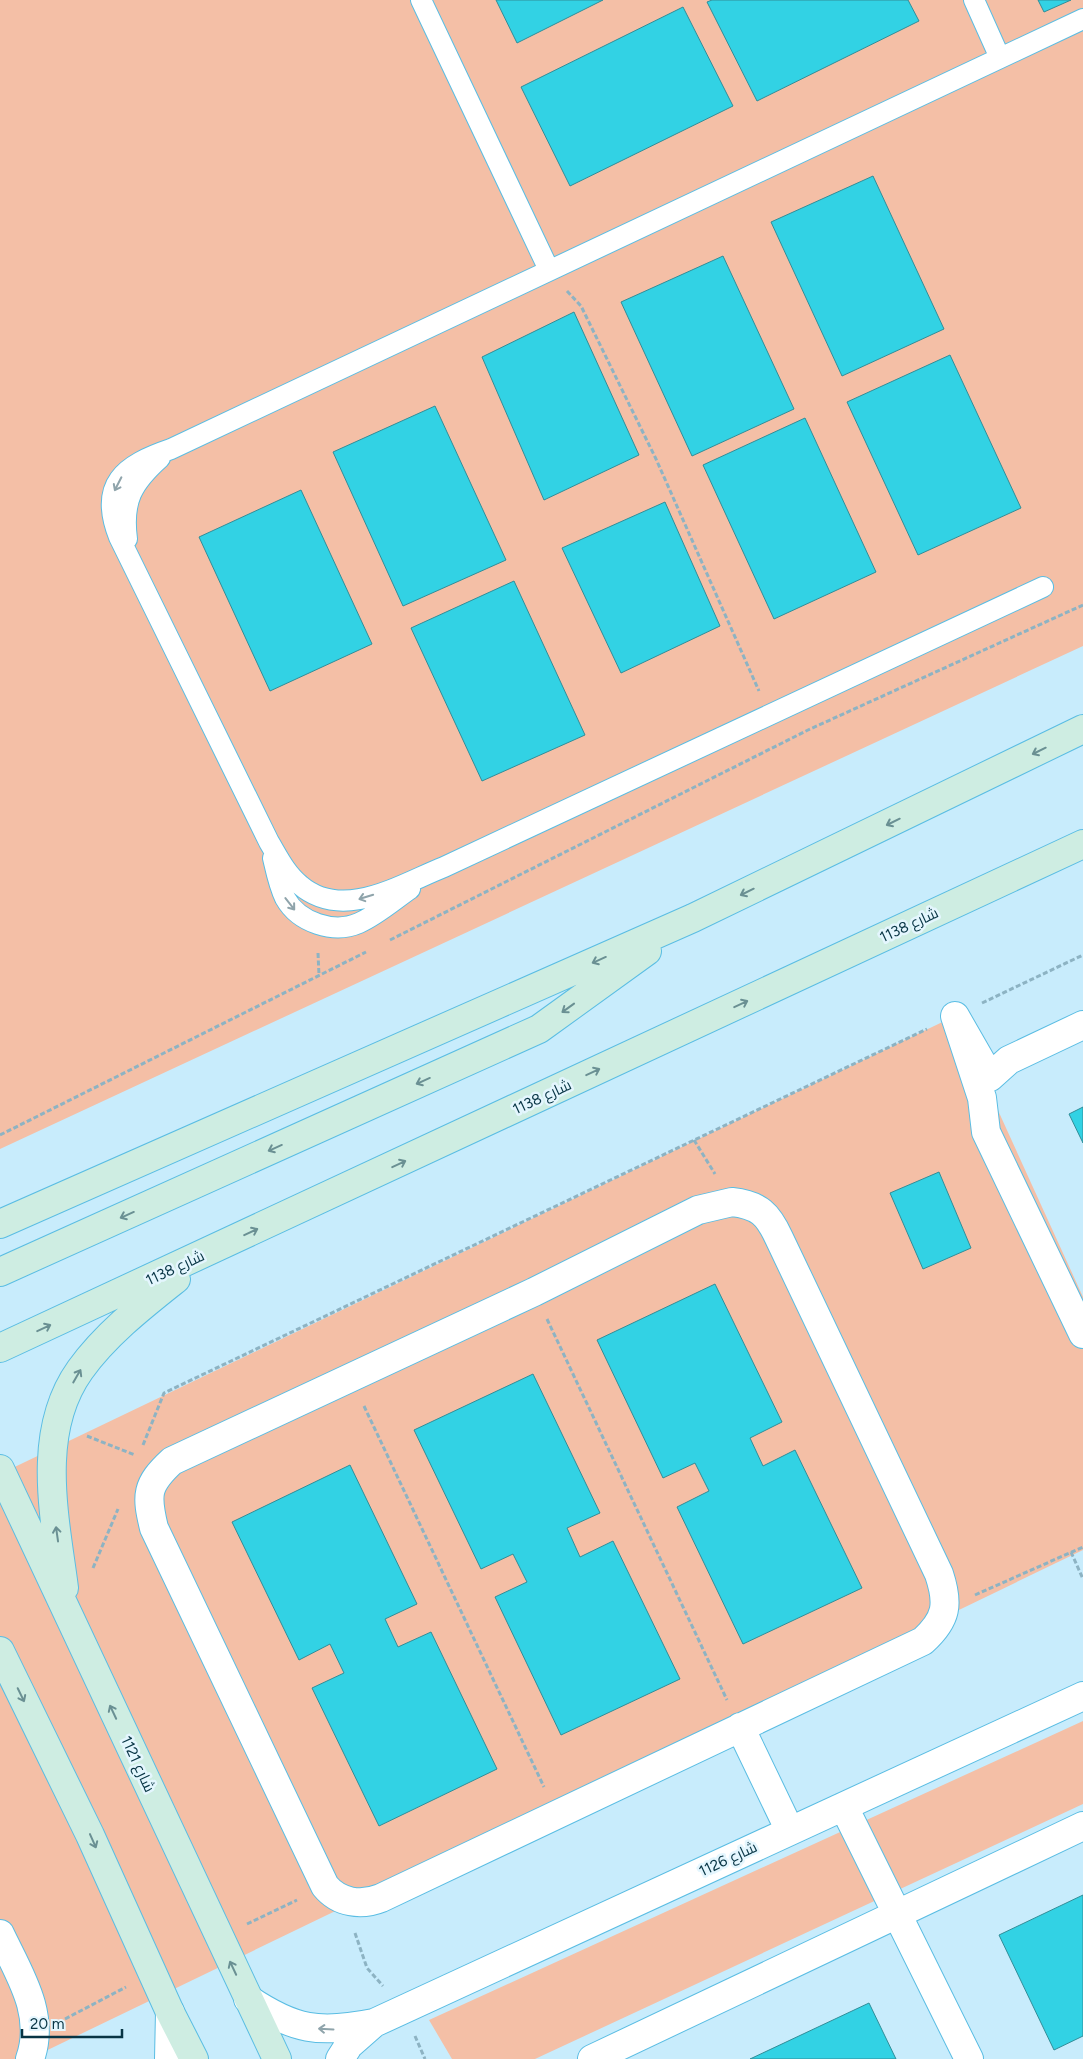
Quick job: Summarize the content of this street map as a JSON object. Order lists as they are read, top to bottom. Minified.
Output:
{"streets":{"street":["شارع 1138","شارع 1121","شارع 1126"]},"crossings":[["شارع 1121","شارع 1126"]],"scale_bar":"20 m"}
